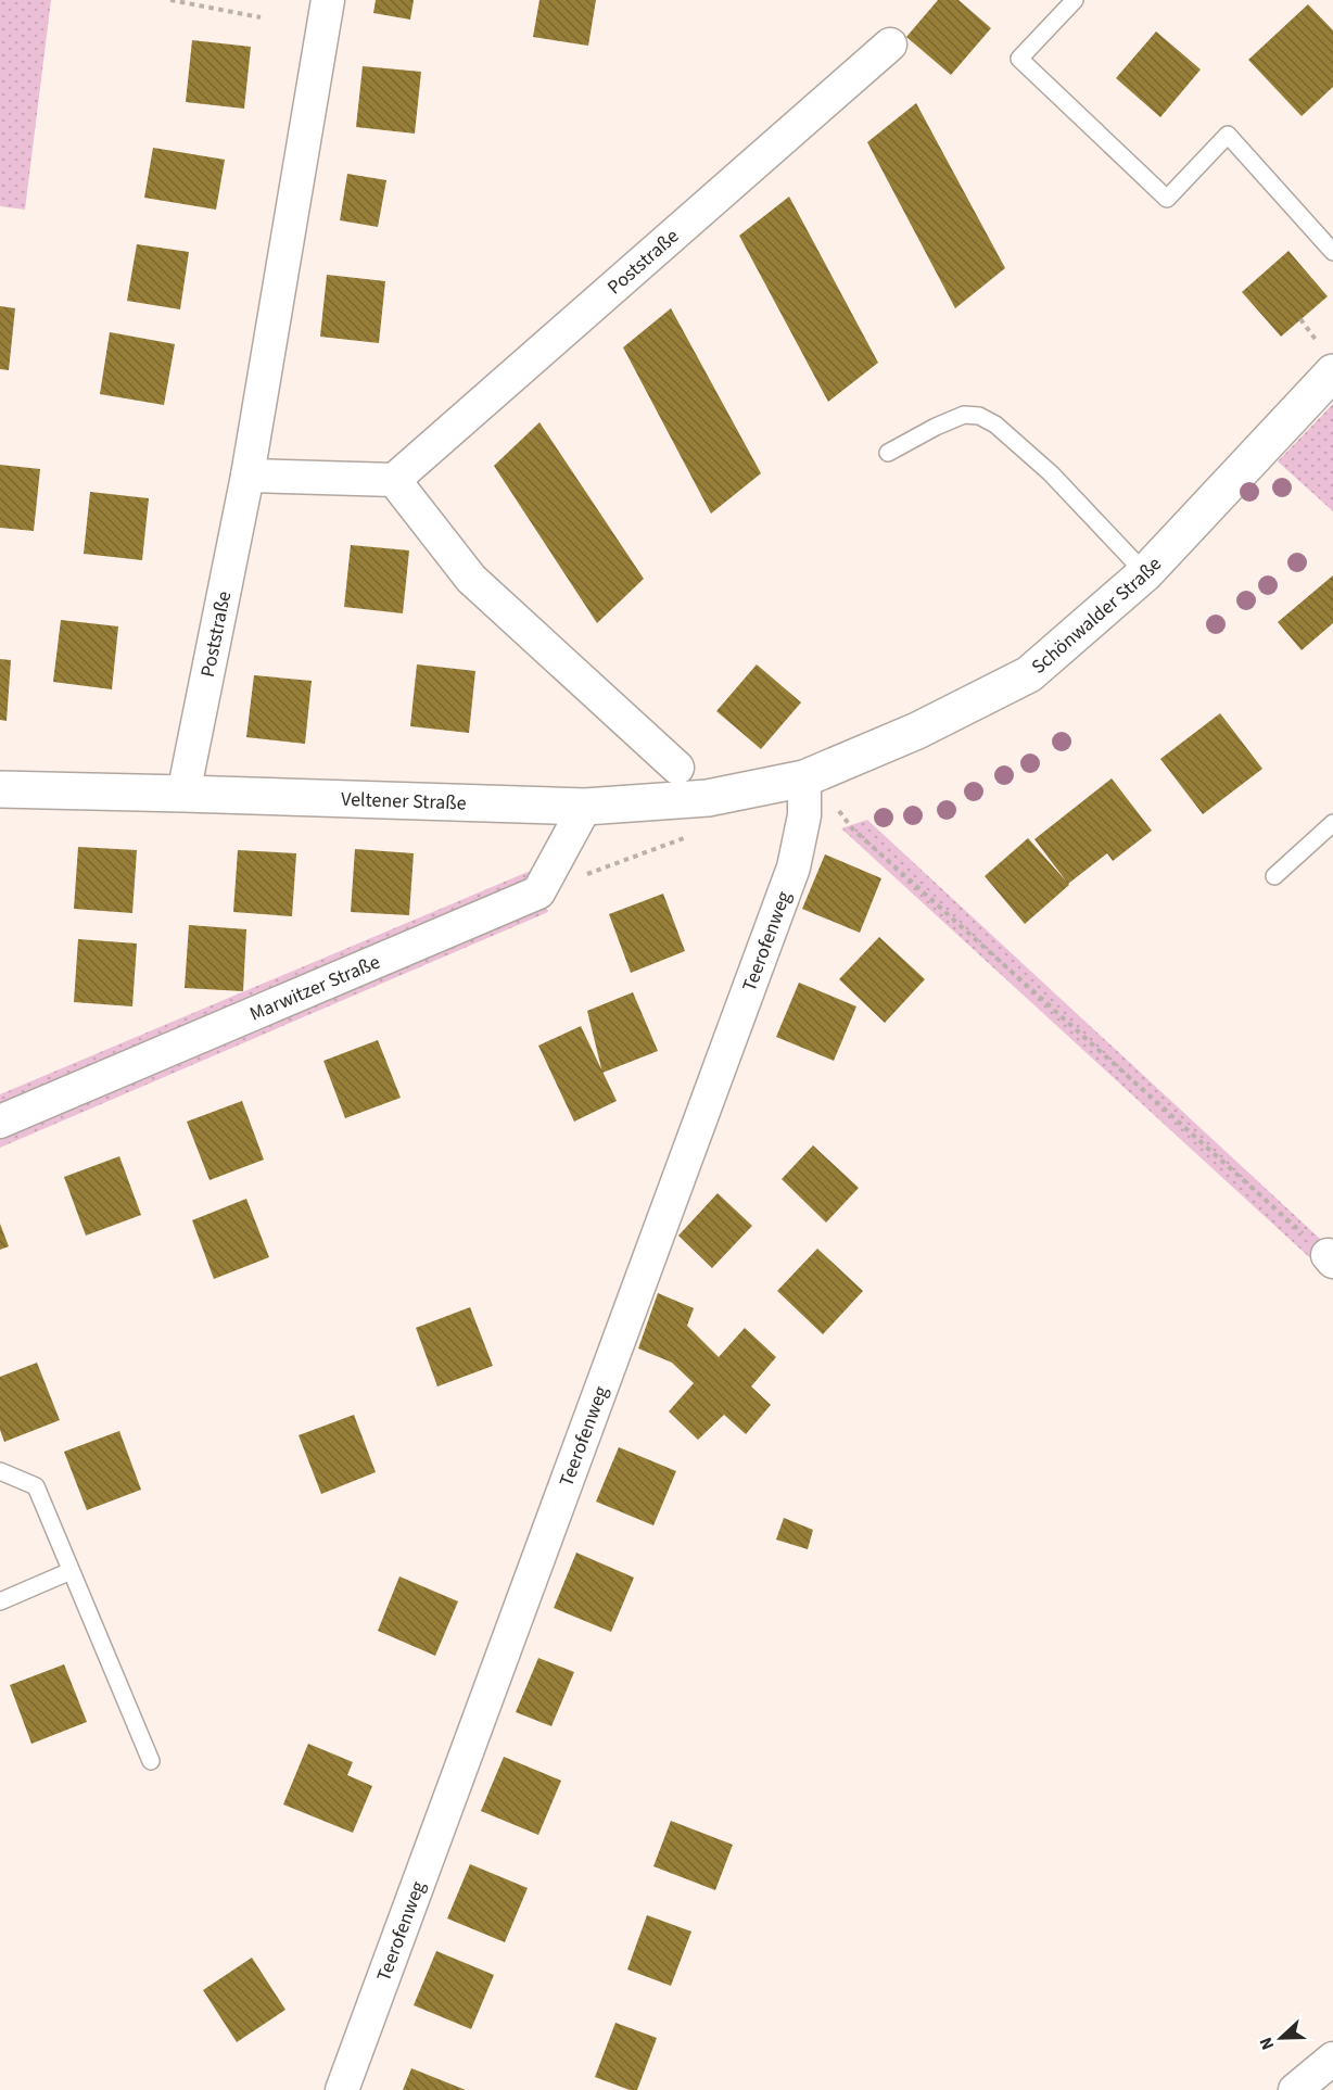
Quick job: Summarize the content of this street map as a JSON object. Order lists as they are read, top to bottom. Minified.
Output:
{"streets":{"main road":["Schönwalder Straße","Veltener Straße"],"street":["Poststraße","Teerofenweg","Marwitzer Straße"]},"crossings":[["Poststraße","Veltener Straße"],["Schönwalder Straße","Veltener Straße"],["Schönwalder Straße","Teerofenweg"],["Veltener Straße","Teerofenweg"],["Veltener Straße","Marwitzer Straße"]],"north":"left"}
